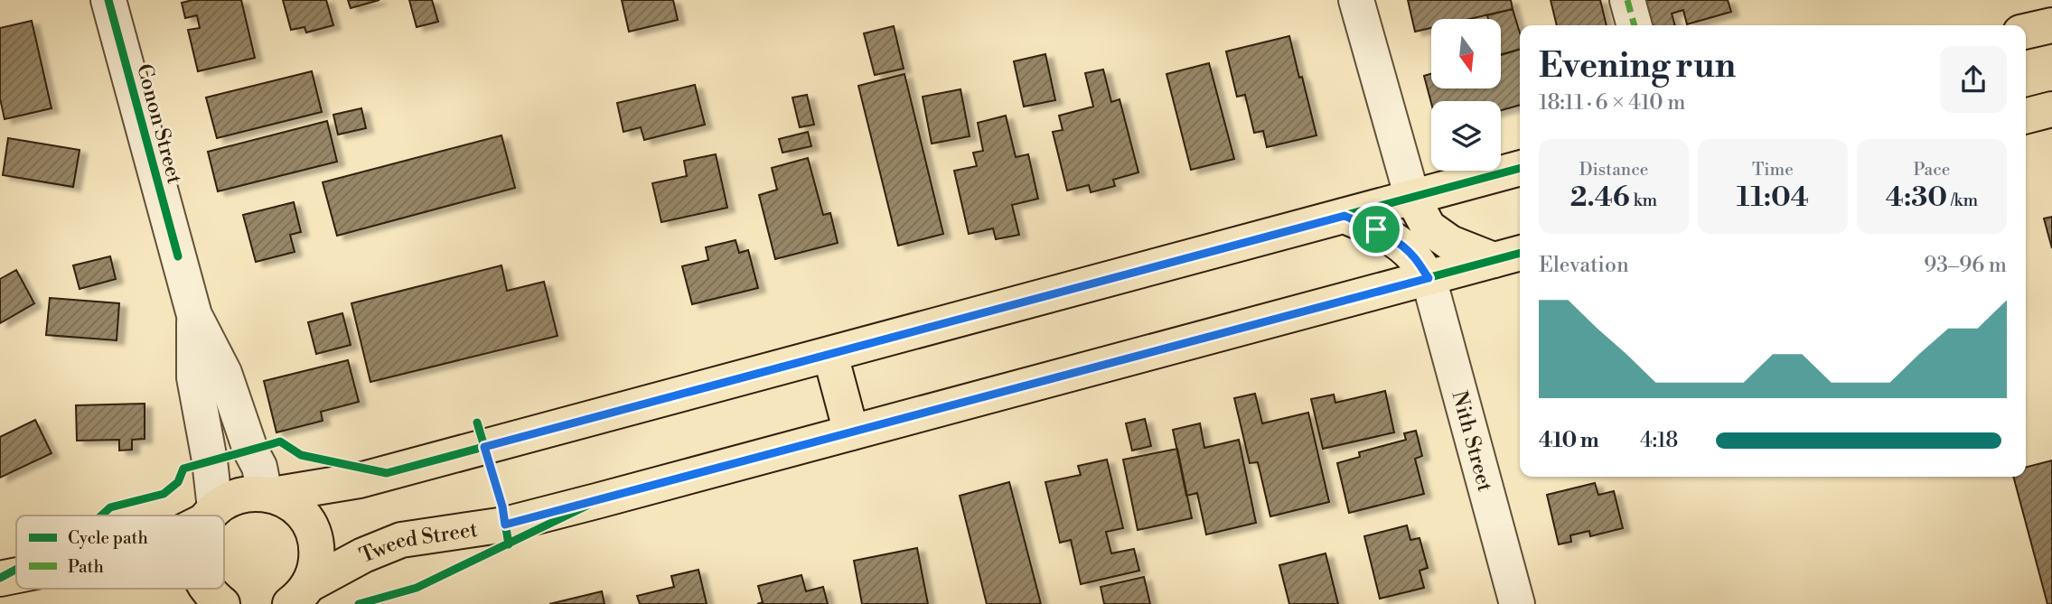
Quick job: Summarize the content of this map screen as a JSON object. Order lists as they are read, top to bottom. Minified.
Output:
{"streets":{"main road":["Tweed Street"],"street":["Conon Street","Nith Street"]},"crossings":[["Nith Street","Tweed Street"]],"legend":["Cycle path","Path"],"north":"bottom","page":{"heading":["Evening run","18:11 · 6 × 410 m"],"stats":[["Distance","2.46 km"],["Time","11:04"],["Pace","4:30 /km"]],"chart":["Elevation","93–96 m"],"list":[{"name":"410 m","note":"4:18"}]}}
